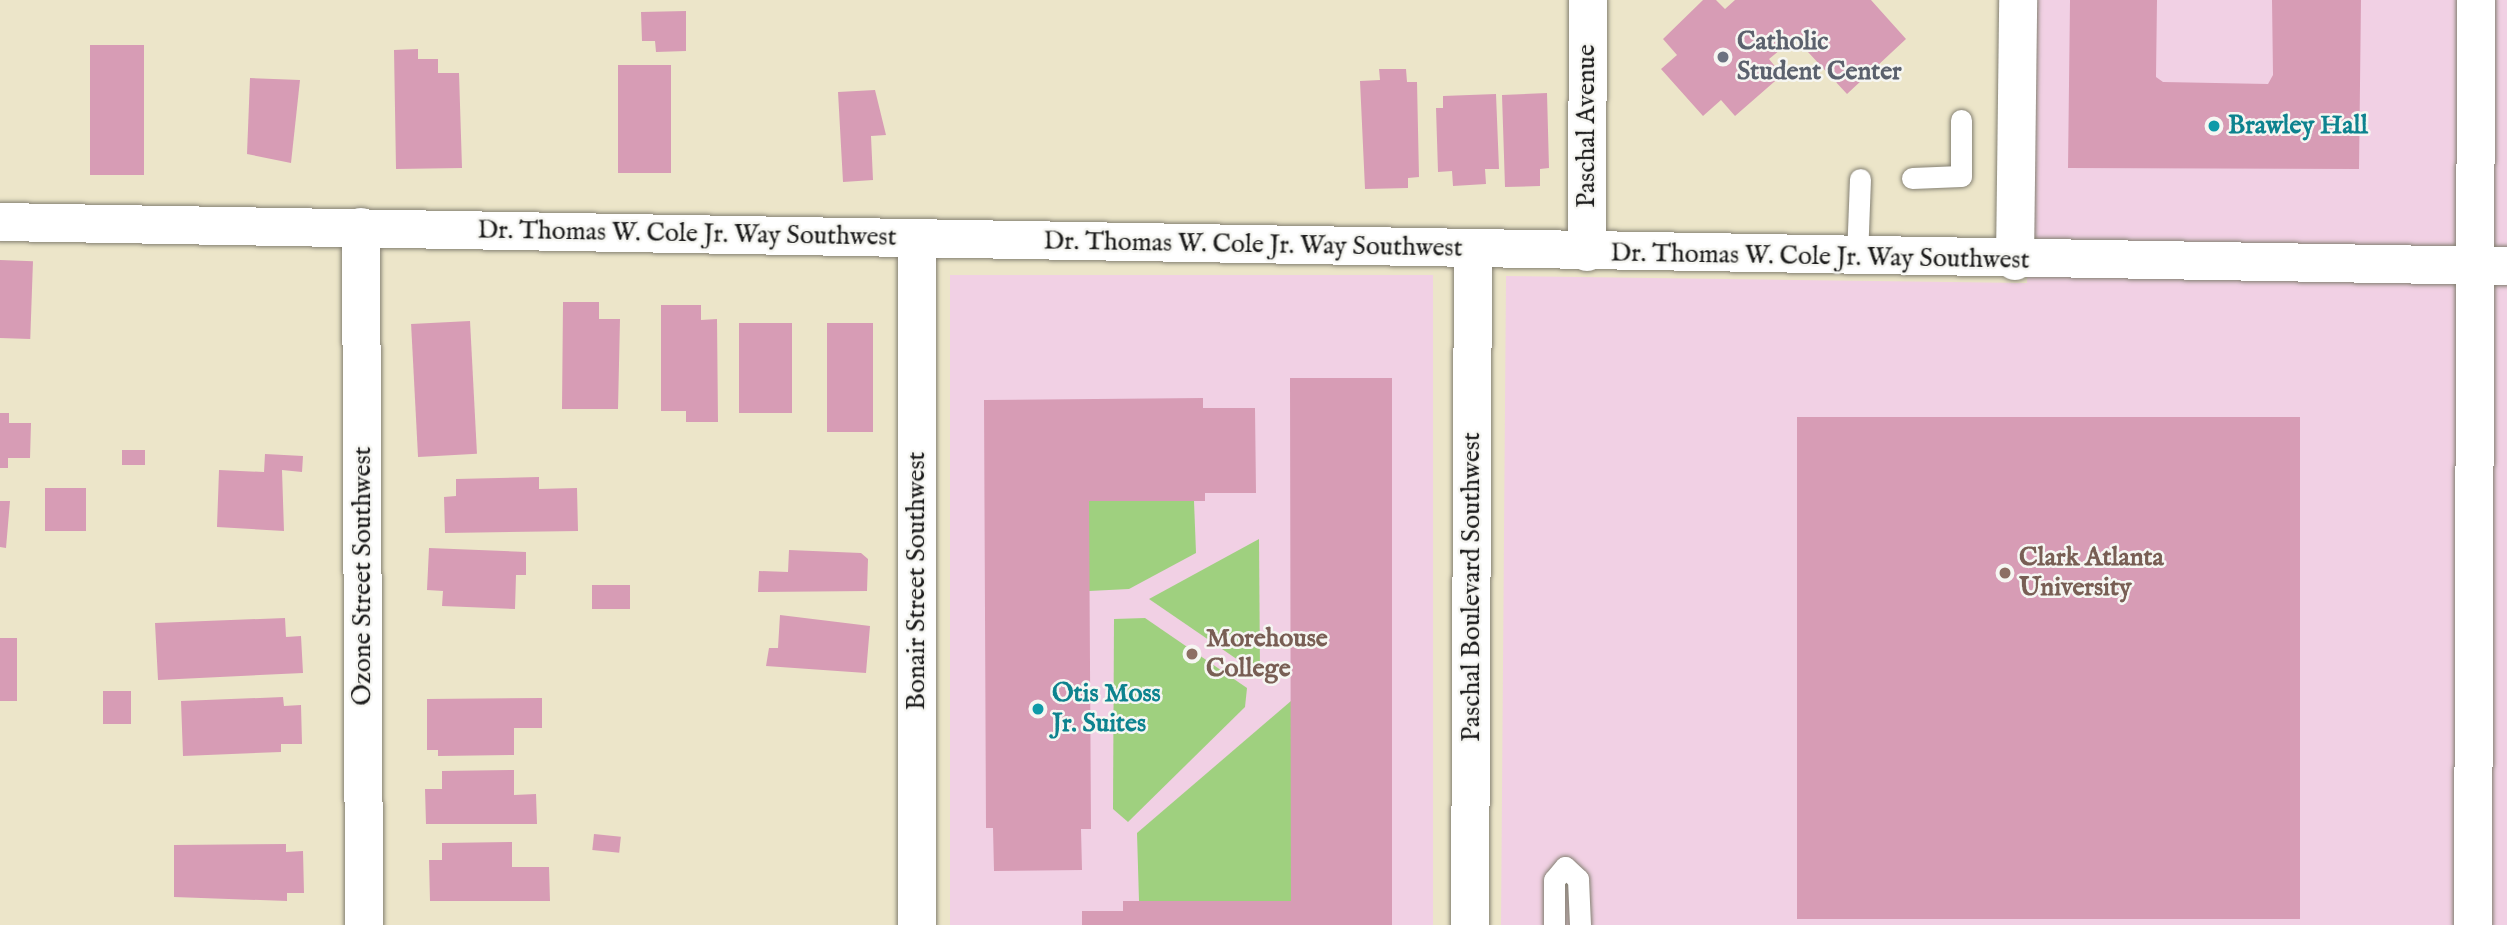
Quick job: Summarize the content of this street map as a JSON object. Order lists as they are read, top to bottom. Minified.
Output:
{"streets":{"street":["Paschal Avenue","Dr. Thomas W. Cole Jr. Way Southwest","Ozone Street Southwest","Bonair Street Southwest","Paschal Boulevard Southwest"]},"crossings":[["Paschal Avenue","Dr. Thomas W. Cole Jr. Way Southwest"],["Dr. Thomas W. Cole Jr. Way Southwest","Ozone Street Southwest"],["Dr. Thomas W. Cole Jr. Way Southwest","Bonair Street Southwest"],["Dr. Thomas W. Cole Jr. Way Southwest","Paschal Boulevard Southwest"]],"places":["Catholic Student Center","Brawley Hall","Clark Atlanta University","Morehouse College","Otis Moss Jr. Suites"]}
